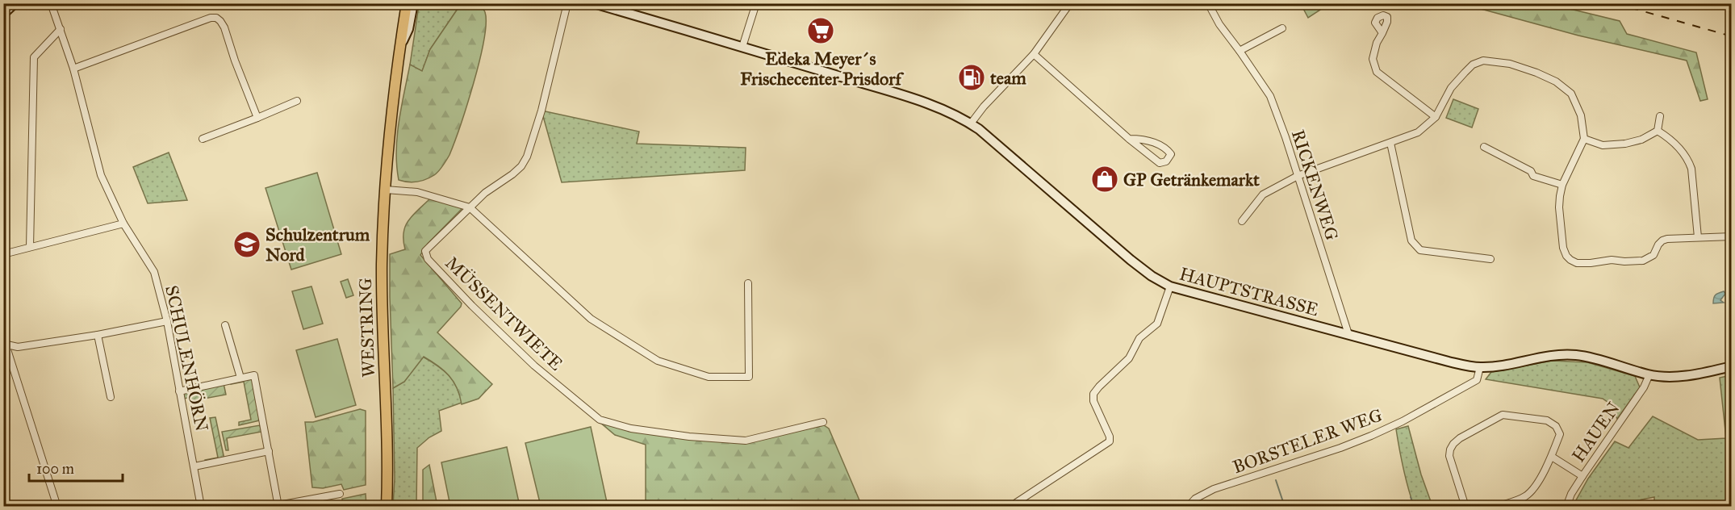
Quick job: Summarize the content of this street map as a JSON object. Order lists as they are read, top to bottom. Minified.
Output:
{"streets":{"main road":["HAUPTSTRASSE","WESTRING"],"street":["RICKENWEG","MÜSSENTWIETE","SCHULENHÖRN","HAUEN","BORSTELER WEG"]},"crossings":[["RICKENWEG","HAUPTSTRASSE"],["HAUPTSTRASSE","HAUEN"],["HAUPTSTRASSE","BORSTELER WEG"]],"places":{"supermarket":["Edeka Meyer´s Frischecenter Prisdorf"],"fuel station":["team"],"shop":["GP Getränkemarkt"],"school or university":["Schulzentrum Nord"]},"scale_bar":"100 m"}
